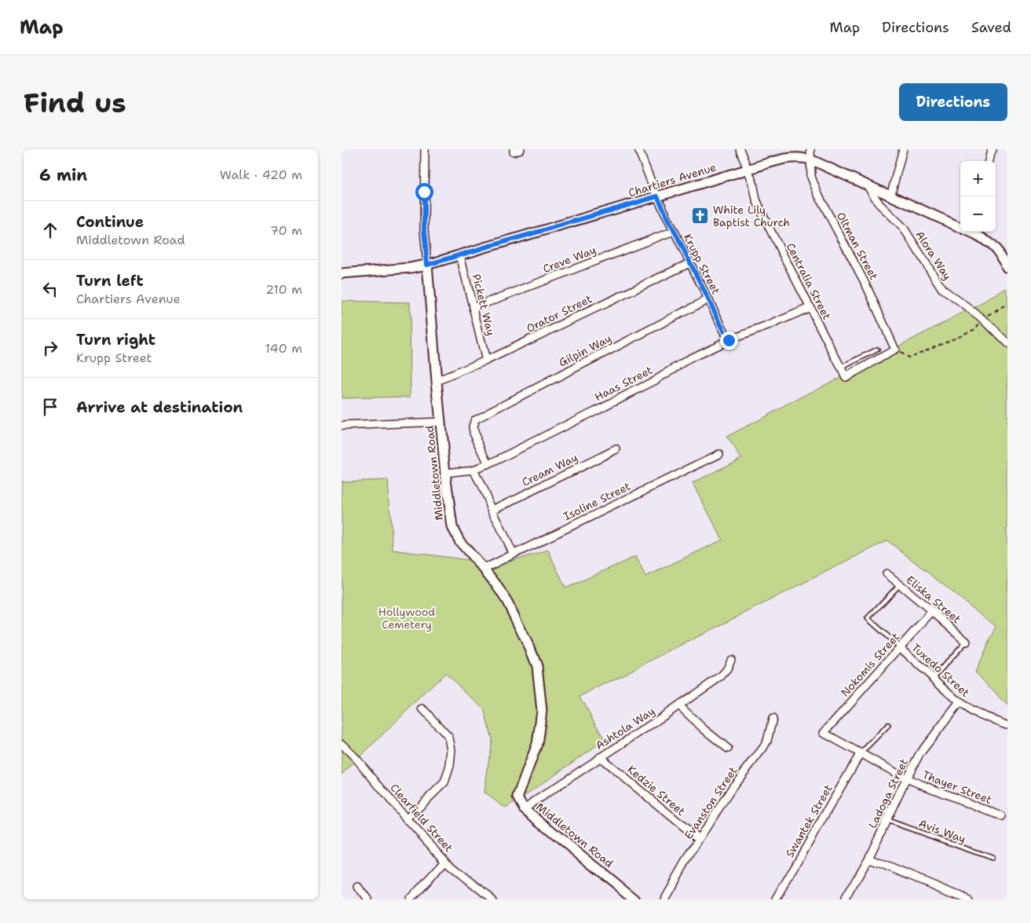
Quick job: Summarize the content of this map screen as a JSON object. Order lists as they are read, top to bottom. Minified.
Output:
{"streets":{"street":["Chartiers Avenue","Oltman Street","Alora Way","Creve Way","Krupp Street","Centralia Street","Pickett Way","Orator Street","Gilpin Way","Haas Street","Cream Way","Middletown Road","Isoline Street","Eliska Street","Nokomis Street","Tuxedo Street","Ashtola Way","Thayer Street","Kedzie Street","Ladoga Street","Evanston Street","Clearfield Street","Swantek Street"],"lane":["Avis Way"]},"crossings":[["Chartiers Avenue","Oltman Street"],["Chartiers Avenue","Alora Way"],["Chartiers Avenue","Krupp Street"],["Chartiers Avenue","Centralia Street"],["Chartiers Avenue","Pickett Way"],["Chartiers Avenue","Middletown Road"],["Oltman Street","Centralia Street"],["Creve Way","Krupp Street"],["Creve Way","Pickett Way"],["Krupp Street","Orator Street"],["Krupp Street","Gilpin Way"],["Krupp Street","Haas Street"],["Centralia Street","Haas Street"],["Pickett Way","Orator Street"],["Orator Street","Middletown Road"],["Gilpin Way","Haas Street"],["Haas Street","Middletown Road"],["Middletown Road","Isoline Street"],["Middletown Road","Ashtola Way"],["Eliska Street","Nokomis Street"],["Eliska Street","Tuxedo Street"],["Nokomis Street","Tuxedo Street"],["Nokomis Street","Thayer Street"],["Tuxedo Street","Ladoga Street"],["Ashtola Way","Kedzie Street"],["Thayer Street","Ladoga Street"],["Thayer Street","Swantek Street"],["Kedzie Street","Evanston Street"],["Ladoga Street","Avis Way"]],"parks":["Hollywood Cemetery"],"places":{"church":["White Lily Baptist Church"]},"page":{"header":"Map","nav":["Map","Directions","Saved"],"buttons":"Directions","title":"Find us","heading":["6 min","Walk · 420 m"],"map_buttons":["+","−"],"list":[["Continue","Middletown Road","70 m"],["Turn left","Chartiers Avenue","210 m"],["Turn right","Krupp Street","140 m"],"Arrive at destination"]}}
